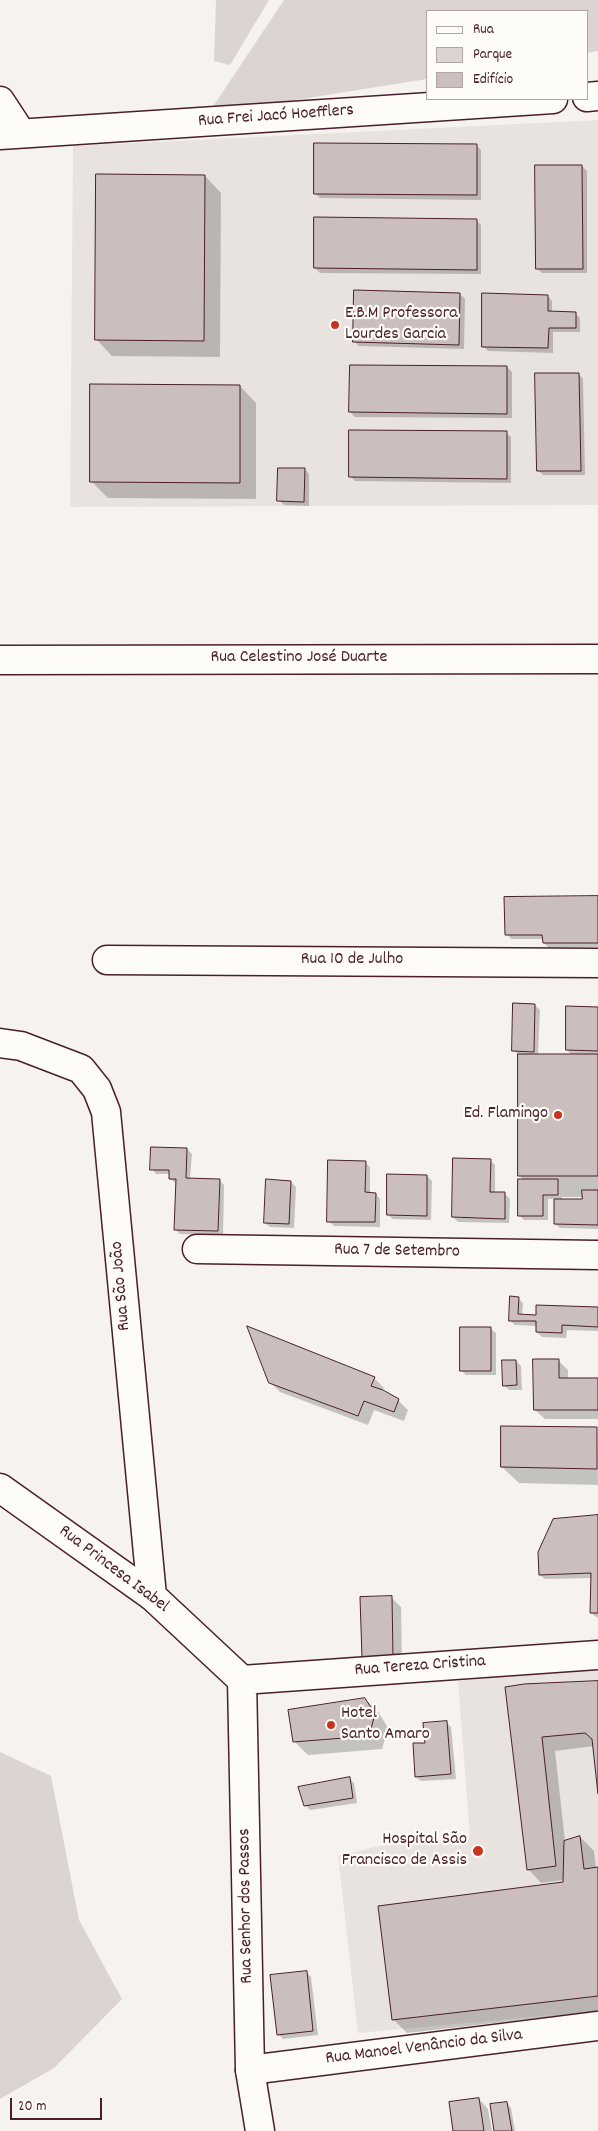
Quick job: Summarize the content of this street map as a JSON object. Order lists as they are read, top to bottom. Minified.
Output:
{"streets":{"street":["Rua Frei Jacó Hoefflers","Rua Celestino José Duarte","Rua 10 de Julho","Rua 7 de Setembro","Rua São João","Rua Princesa Isabel","Rua Tereza Cristina","Rua Senhor dos Passos","Rua Manoel Venâncio da Silva"]},"crossings":[["Rua São João","Rua Princesa Isabel"],["Rua Princesa Isabel","Rua Tereza Cristina"],["Rua Princesa Isabel","Rua Senhor dos Passos"],["Rua Tereza Cristina","Rua Senhor dos Passos"],["Rua Senhor dos Passos","Rua Manoel Venâncio da Silva"]],"places":["E.B.M Professora Lourdes Garcia","Ed. Flamingo","Hotel Santo Amaro","Hospital São Francisco de Assis"],"legend":["Rua","Parque","Edifício"],"scale_bar":"20 m"}
